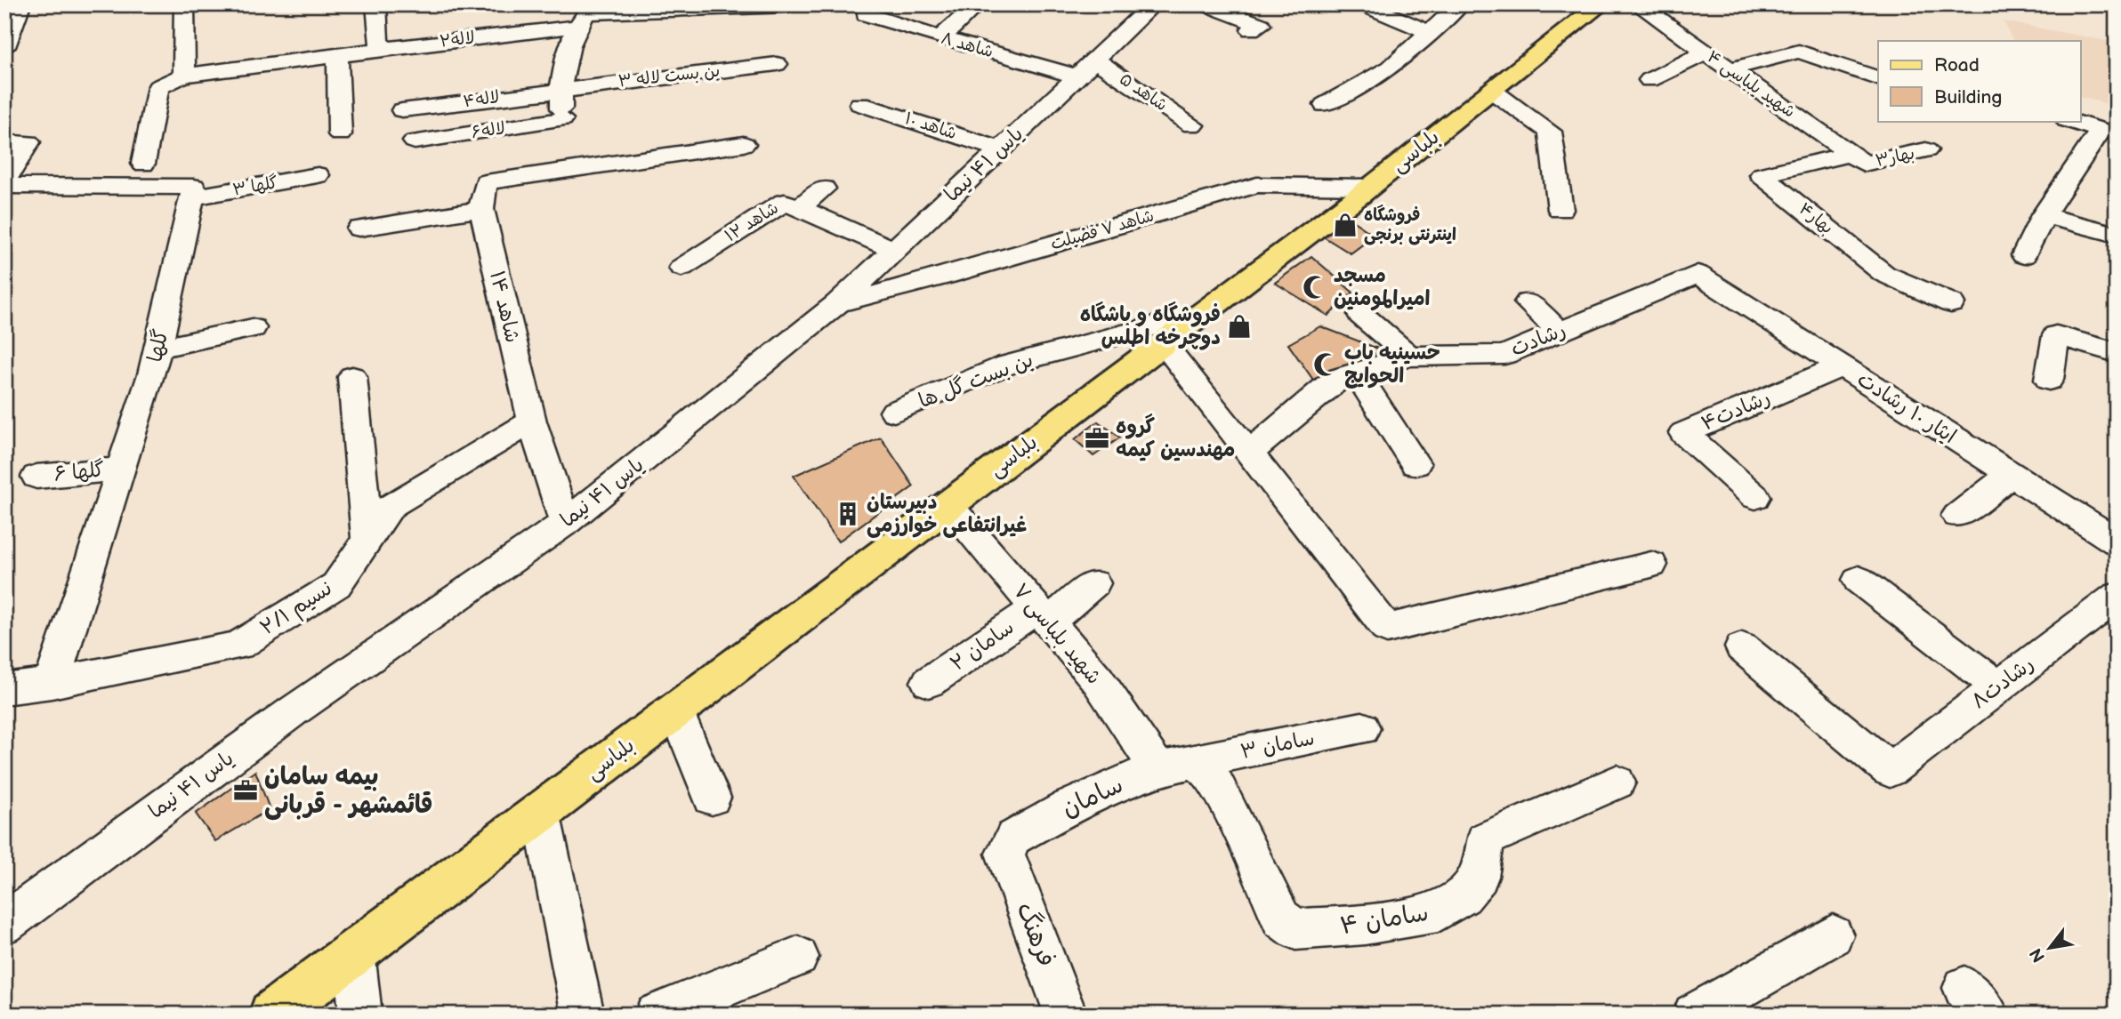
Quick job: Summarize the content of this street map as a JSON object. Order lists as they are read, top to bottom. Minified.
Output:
{"streets":{"main road":["بلباسی"],"street":["لاله۲","شاهد ۸","بن بست لاله ۳","شهید بلباسی ۴","شاهد ۵","لاله۴","شاهد ۱۰","لاله۶","بهار۳","یاس ۴۱ نیما","گلها ۳","بهار۴","شاهد ۱۲","شاهد ۷ فضیلت","شاهد ۱۴","رشادت","گلها","بن بست گل ها","ایثار ۱۰ رشادت","رشادت۴","گلها ۶","نسیم ۲/۱","شهید بلباسی ۷","سامان ۲","رشادت۸","سامان ۳","سامان","سامان ۴","فرهنگ"]},"crossings":[["شاهد ۸","شاهد ۵"],["شاهد ۸","یاس ۴۱ نیما"],["بن بست لاله ۳","لاله۴"],["بن بست لاله ۳","لاله۶"],["شهید بلباسی ۴","بهار۳"],["شهید بلباسی ۴","بهار۴"],["شاهد ۵","یاس ۴۱ نیما"],["لاله۴","لاله۶"],["شاهد ۱۰","یاس ۴۱ نیما"],["بلباسی","شاهد ۷ فضیلت"],["بلباسی","بن بست گل ها"],["بلباسی","شهید بلباسی ۷"],["بهار۳","بهار۴"],["یاس ۴۱ نیما","شاهد ۱۲"],["یاس ۴۱ نیما","شاهد ۷ فضیلت"],["یاس ۴۱ نیما","شاهد ۱۴"],["گلها ۳","گلها"],["شاهد ۱۴","نسیم ۲/۱"],["رشادت","ایثار ۱۰ رشادت"],["گلها","گلها ۶"],["گلها","نسیم ۲/۱"],["ایثار ۱۰ رشادت","رشادت۴"],["شهید بلباسی ۷","سامان ۲"],["شهید بلباسی ۷","سامان ۳"],["شهید بلباسی ۷","سامان"],["شهید بلباسی ۷","سامان ۴"],["سامان ۳","سامان"],["سامان ۳","سامان ۴"],["سامان","سامان ۴"],["سامان","فرهنگ"]],"places":{"shop":["فروشگاه اینترنتی برنجی","فروشگاه و باشگاه دوچرخه اطلس"],"mosque":["مسجد امیرالمومنین","حسینیه باب الحوایج"],"office":["گروه مهندسین کیمه","بیمه سامان قائمشهر - قربانی"],"building":["دبیرستان غیرانتفاعی خوارزمی"]},"legend":["Road","Building"],"north":"bottom left"}
